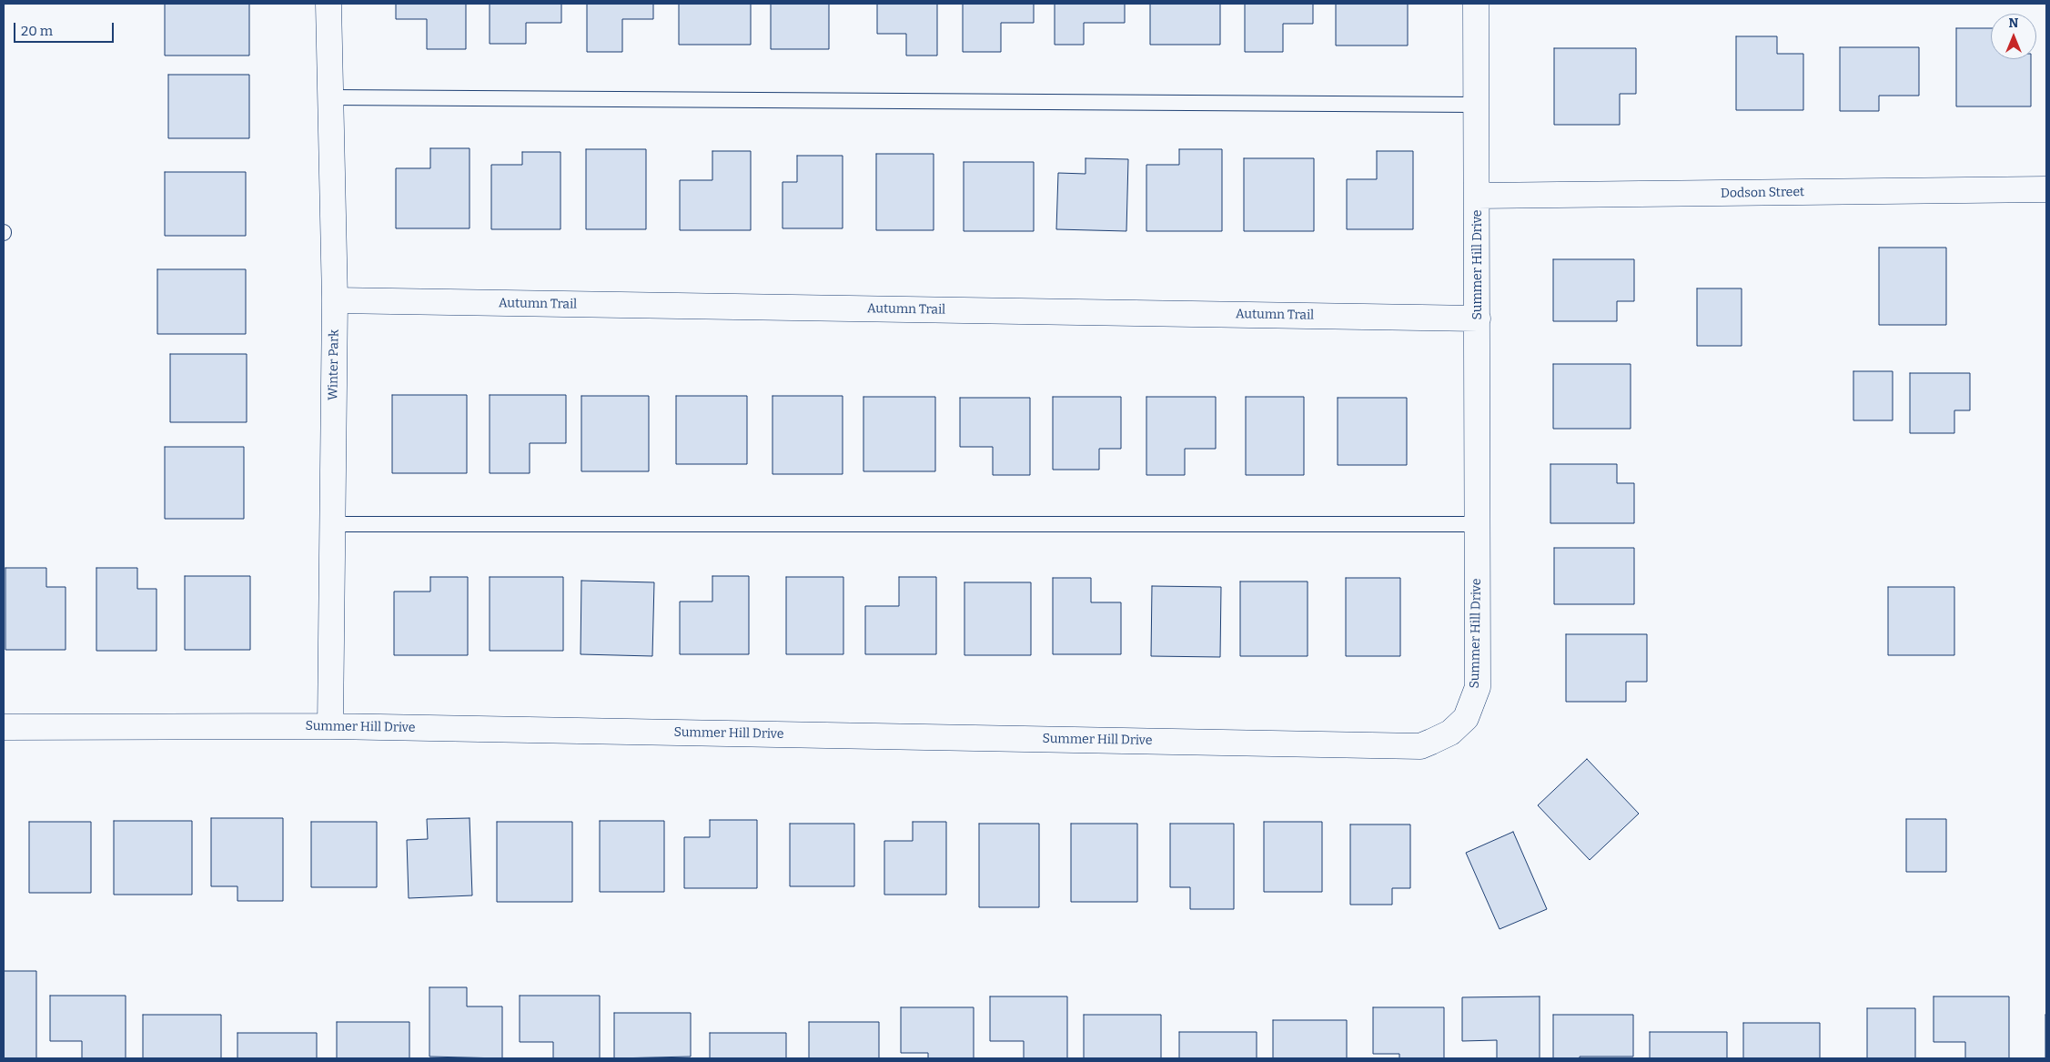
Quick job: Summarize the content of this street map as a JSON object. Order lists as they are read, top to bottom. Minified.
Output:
{"streets":{"street":["Dodson Street","Summer Hill Drive","Autumn Trail","Winter Park"]},"crossings":[["Dodson Street","Summer Hill Drive"],["Summer Hill Drive","Autumn Trail"],["Summer Hill Drive","Winter Park"],["Autumn Trail","Winter Park"]],"scale_bar":"20 m","north":"top"}
